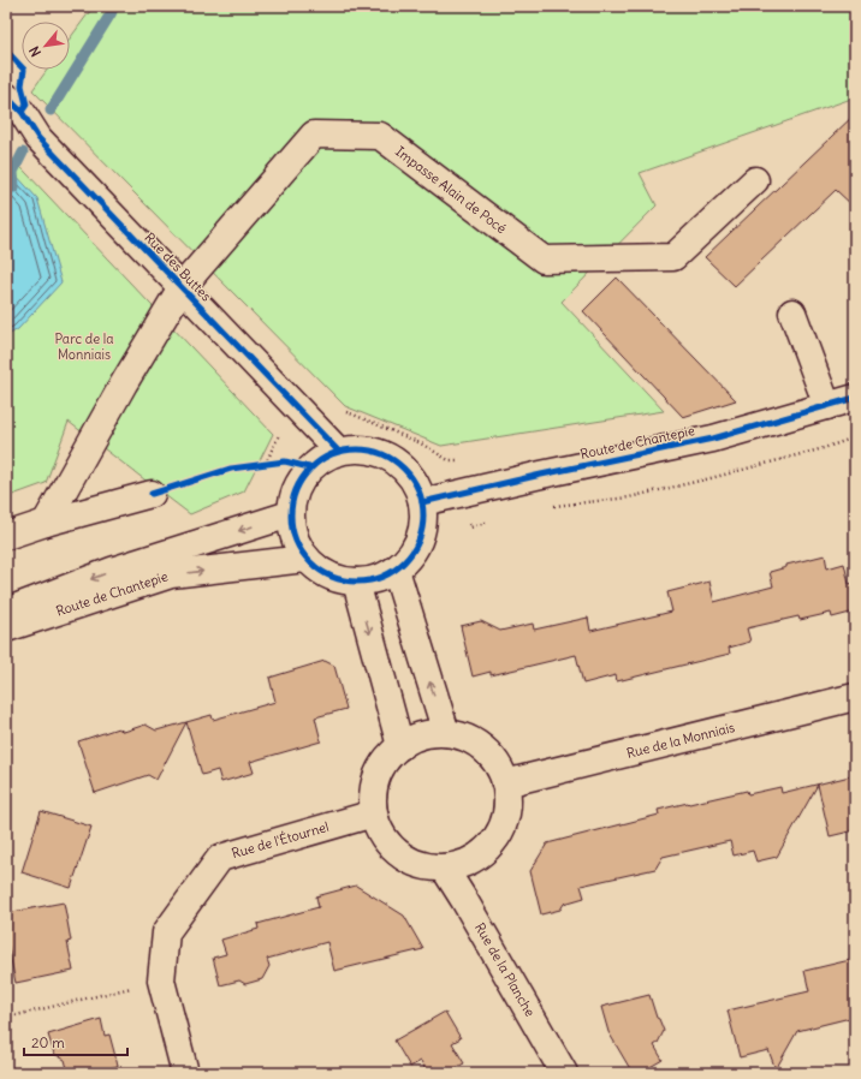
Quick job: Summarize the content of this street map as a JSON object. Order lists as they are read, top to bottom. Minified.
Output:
{"streets":{"street":["Impasse Alain de Pocé","Rue des Buttes","Route de Chantepie","Rue de la Monniais","Rue de l'Étournel","Rue de la Planche"]},"crossings":[["Impasse Alain de Pocé","Rue des Buttes"],["Rue des Buttes","Route de Chantepie"],["Rue de la Monniais","Rue de l'Étournel"],["Rue de la Monniais","Rue de la Planche"],["Rue de l'Étournel","Rue de la Planche"]],"parks":["Parc de la Monniais"],"scale_bar":"20 m","north":"bottom left"}
